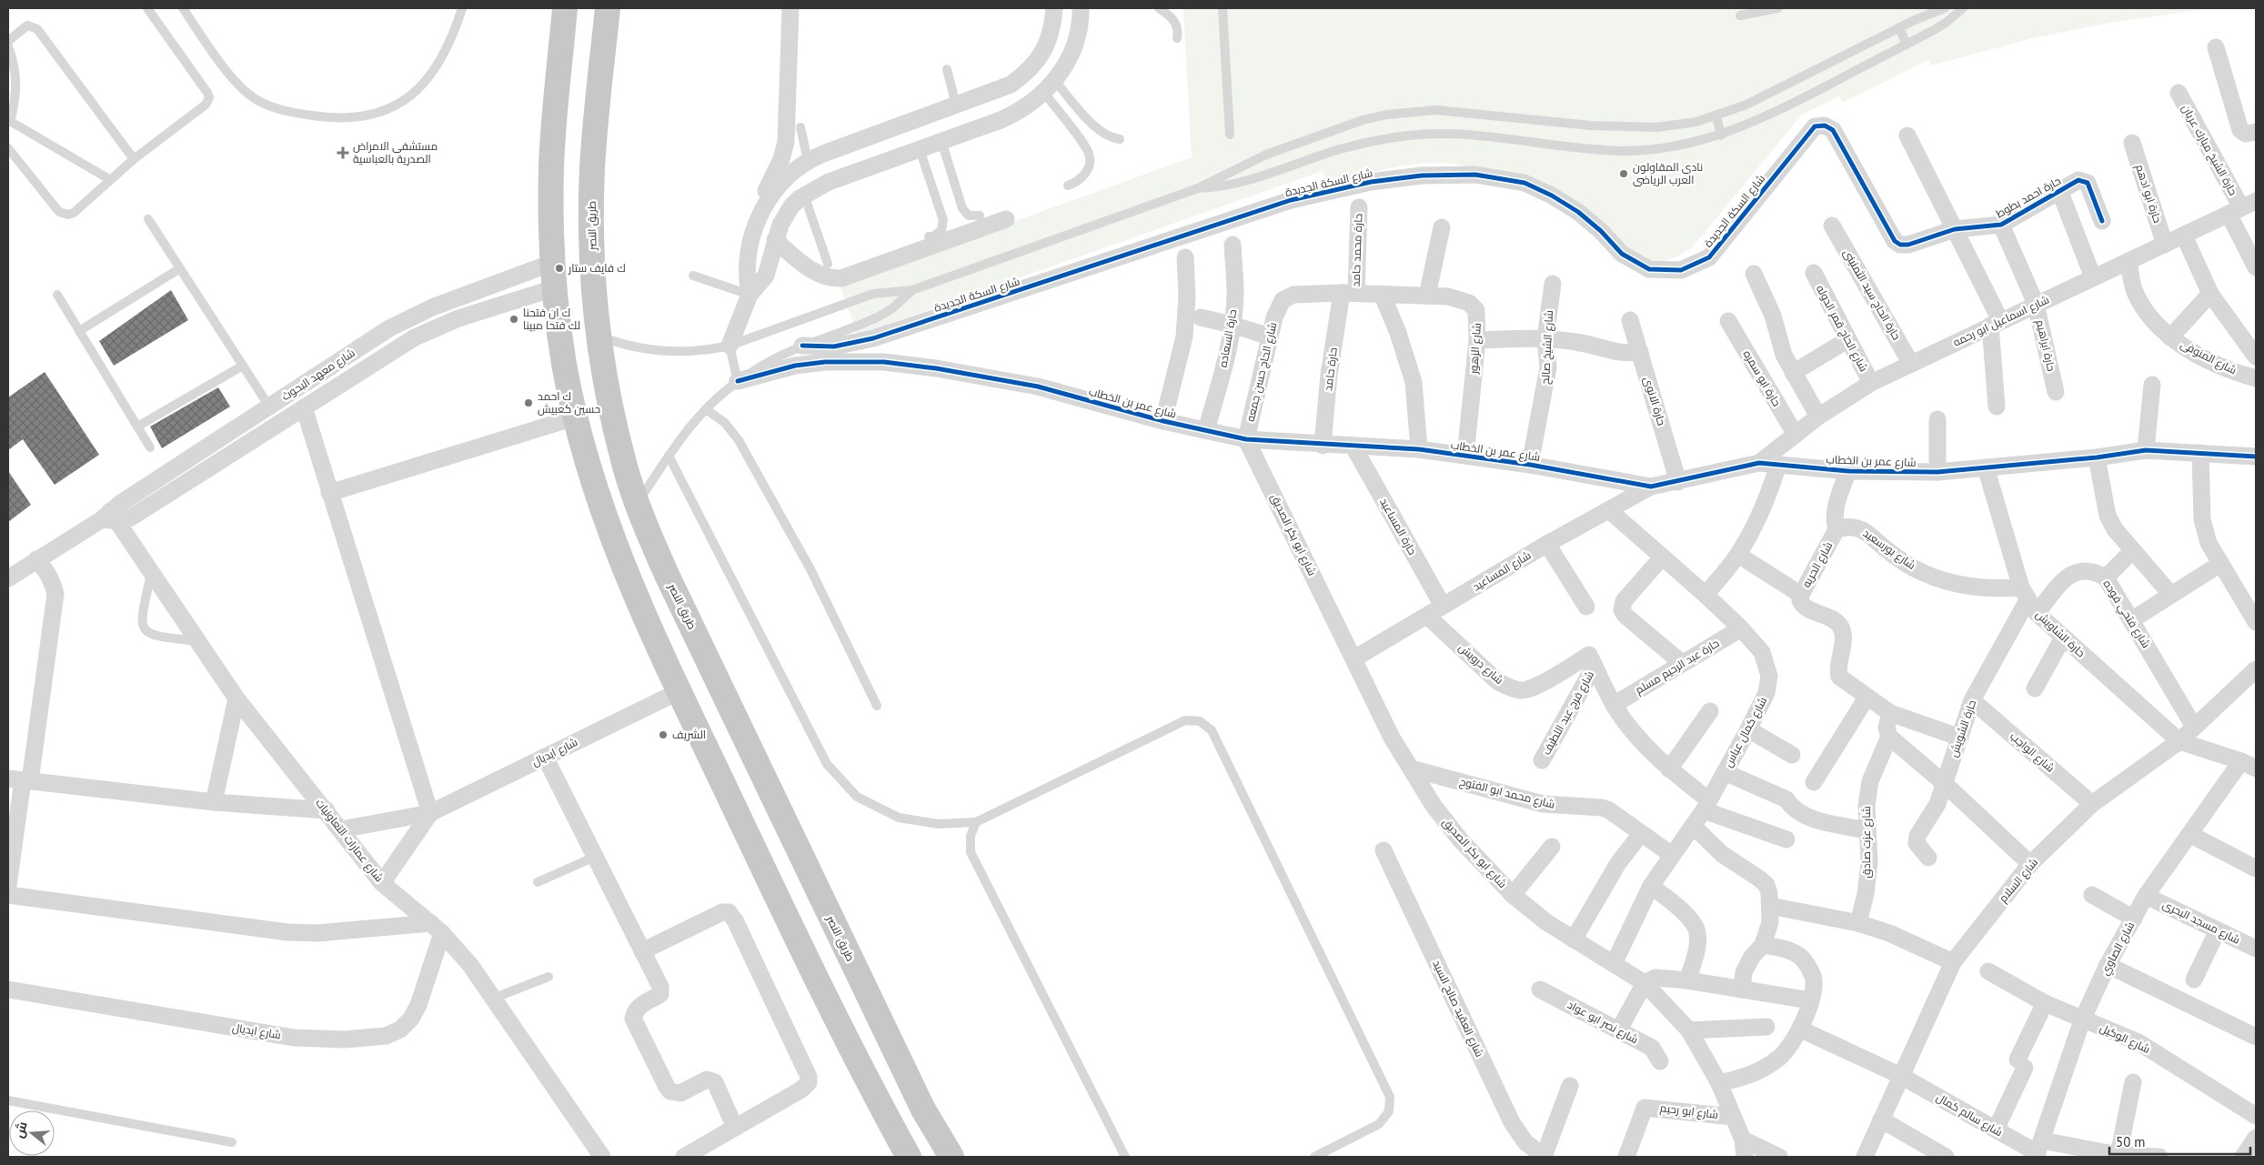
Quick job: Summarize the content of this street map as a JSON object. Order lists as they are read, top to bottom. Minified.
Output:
{"streets":{"highway":["طريق النصر"],"street":["حارة الشيخ مبارك عريان","شارع السكة الجديدة","حارة ابو ادهم","حارة احمد بطوط","حارة محمد حامد","حارة الحاج سيد الثمنينى","شارع اسماعيل ابو رحمه","شارع الحاج قمر الدوله","حارة السعاده","حارة ابراهيم","شارع الشيخ صالح","شارع الزهور","شارع المنوفى","حارة حامد","شارع الحاج حسن جمعه","شارع معهد البحوث","حارة ابو سمره","حارة الانوى","شارع عمر بن الخطاب","حارة المساعيد","شارع ابو بكر الصديق","شارع بورسعيد","شارع الحريه","شارع المساعيد","شارع فتحي فوده","حارة الشاويش","شارع درويش","حارة عبد الرحيم مسلم","شارع فرج عبد اللطيف","حارة الشويش","شارع كمال عباس","شارع ايديال","شارع الواجب","شارع محمد ابو الفتوح","شارع عمارات التعاونيات","شارع عزت صادق","شارع السلام","شارع مسجد البحرى","شارع الصاوي","شارع العقيد صالح السيد","شارع نصر ابو عواد","شارع الوكيل","شارع ابو رحيم","شارع سالم كمال"]},"crossings":[["حارة الشيخ مبارك عريان","شارع اسماعيل ابو رحمه"],["شارع السكة الجديدة","حارة احمد بطوط"],["حارة ابو ادهم","شارع اسماعيل ابو رحمه"],["حارة احمد بطوط","حارة ابراهيم"],["حارة محمد حامد","شارع الزهور"],["حارة محمد حامد","حارة حامد"],["حارة محمد حامد","شارع الحاج حسن جمعه"],["حارة الحاج سيد الثمنينى","شارع اسماعيل ابو رحمه"],["شارع اسماعيل ابو رحمه","شارع الحاج قمر الدوله"],["شارع اسماعيل ابو رحمه","حارة ابراهيم"],["شارع اسماعيل ابو رحمه","شارع المنوفى"],["شارع اسماعيل ابو رحمه","حارة ابو سمره"],["شارع اسماعيل ابو رحمه","شارع عمر بن الخطاب"],["حارة السعاده","شارع عمر بن الخطاب"],["شارع الشيخ صالح","شارع عمر بن الخطاب"],["شارع الزهور","حارة حامد"],["شارع الزهور","شارع الحاج حسن جمعه"],["شارع الزهور","شارع عمر بن الخطاب"],["حارة حامد","شارع الحاج حسن جمعه"],["حارة حامد","شارع عمر بن الخطاب"],["شارع الحاج حسن جمعه","شارع عمر بن الخطاب"],["شارع الحاج حسن جمعه","شارع ابو بكر الصديق"],["شارع معهد البحوث","شارع عمارات التعاونيات"],["حارة الانوى","شارع عمر بن الخطاب"],["شارع عمر بن الخطاب","حارة المساعيد"],["شارع عمر بن الخطاب","شارع ابو بكر الصديق"],["شارع عمر بن الخطاب","شارع المساعيد"],["حارة المساعيد","شارع المساعيد"],["شارع ابو بكر الصديق","شارع المساعيد"],["شارع ابو بكر الصديق","شارع كمال عباس"],["شارع ابو بكر الصديق","شارع محمد ابو الفتوح"],["شارع ابو بكر الصديق","شارع ابو رحيم"],["شارع بورسعيد","شارع الحريه"],["شارع بورسعيد","شارع فتحي فوده"],["شارع بورسعيد","حارة الشاويش"],["شارع بورسعيد","حارة الشويش"],["شارع الحريه","حارة الشويش"],["شارع المساعيد","شارع درويش"],["شارع المساعيد","شارع كمال عباس"],["شارع فتحي فوده","حارة الشاويش"],["شارع فتحي فوده","حارة الشويش"],["شارع فتحي فوده","شارع السلام"],["حارة الشاويش","حارة الشويش"],["حارة الشاويش","شارع السلام"],["شارع درويش","شارع فرج عبد اللطيف"],["حارة عبد الرحيم مسلم","شارع كمال عباس"],["حارة الشويش","شارع الواجب"],["شارع كمال عباس","شارع محمد ابو الفتوح"],["شارع ايديال","شارع عمارات التعاونيات"],["شارع الواجب","شارع السلام"],["شارع السلام","شارع سالم كمال"],["شارع مسجد البحرى","شارع الصاوي"],["شارع الصاوي","شارع الوكيل"],["شارع الصاوي","شارع سالم كمال"]],"places":{"health":["مستشفى الامراض الصدرية بالعباسية"],"other":["نادى المقاولون العرب الرياضى","ك فايف ستار","ك ان فتحنا لك فتحا مبينا","ك احمد حسين كعبيش","الشريف"]},"scale_bar":"50 m","north":"left"}
